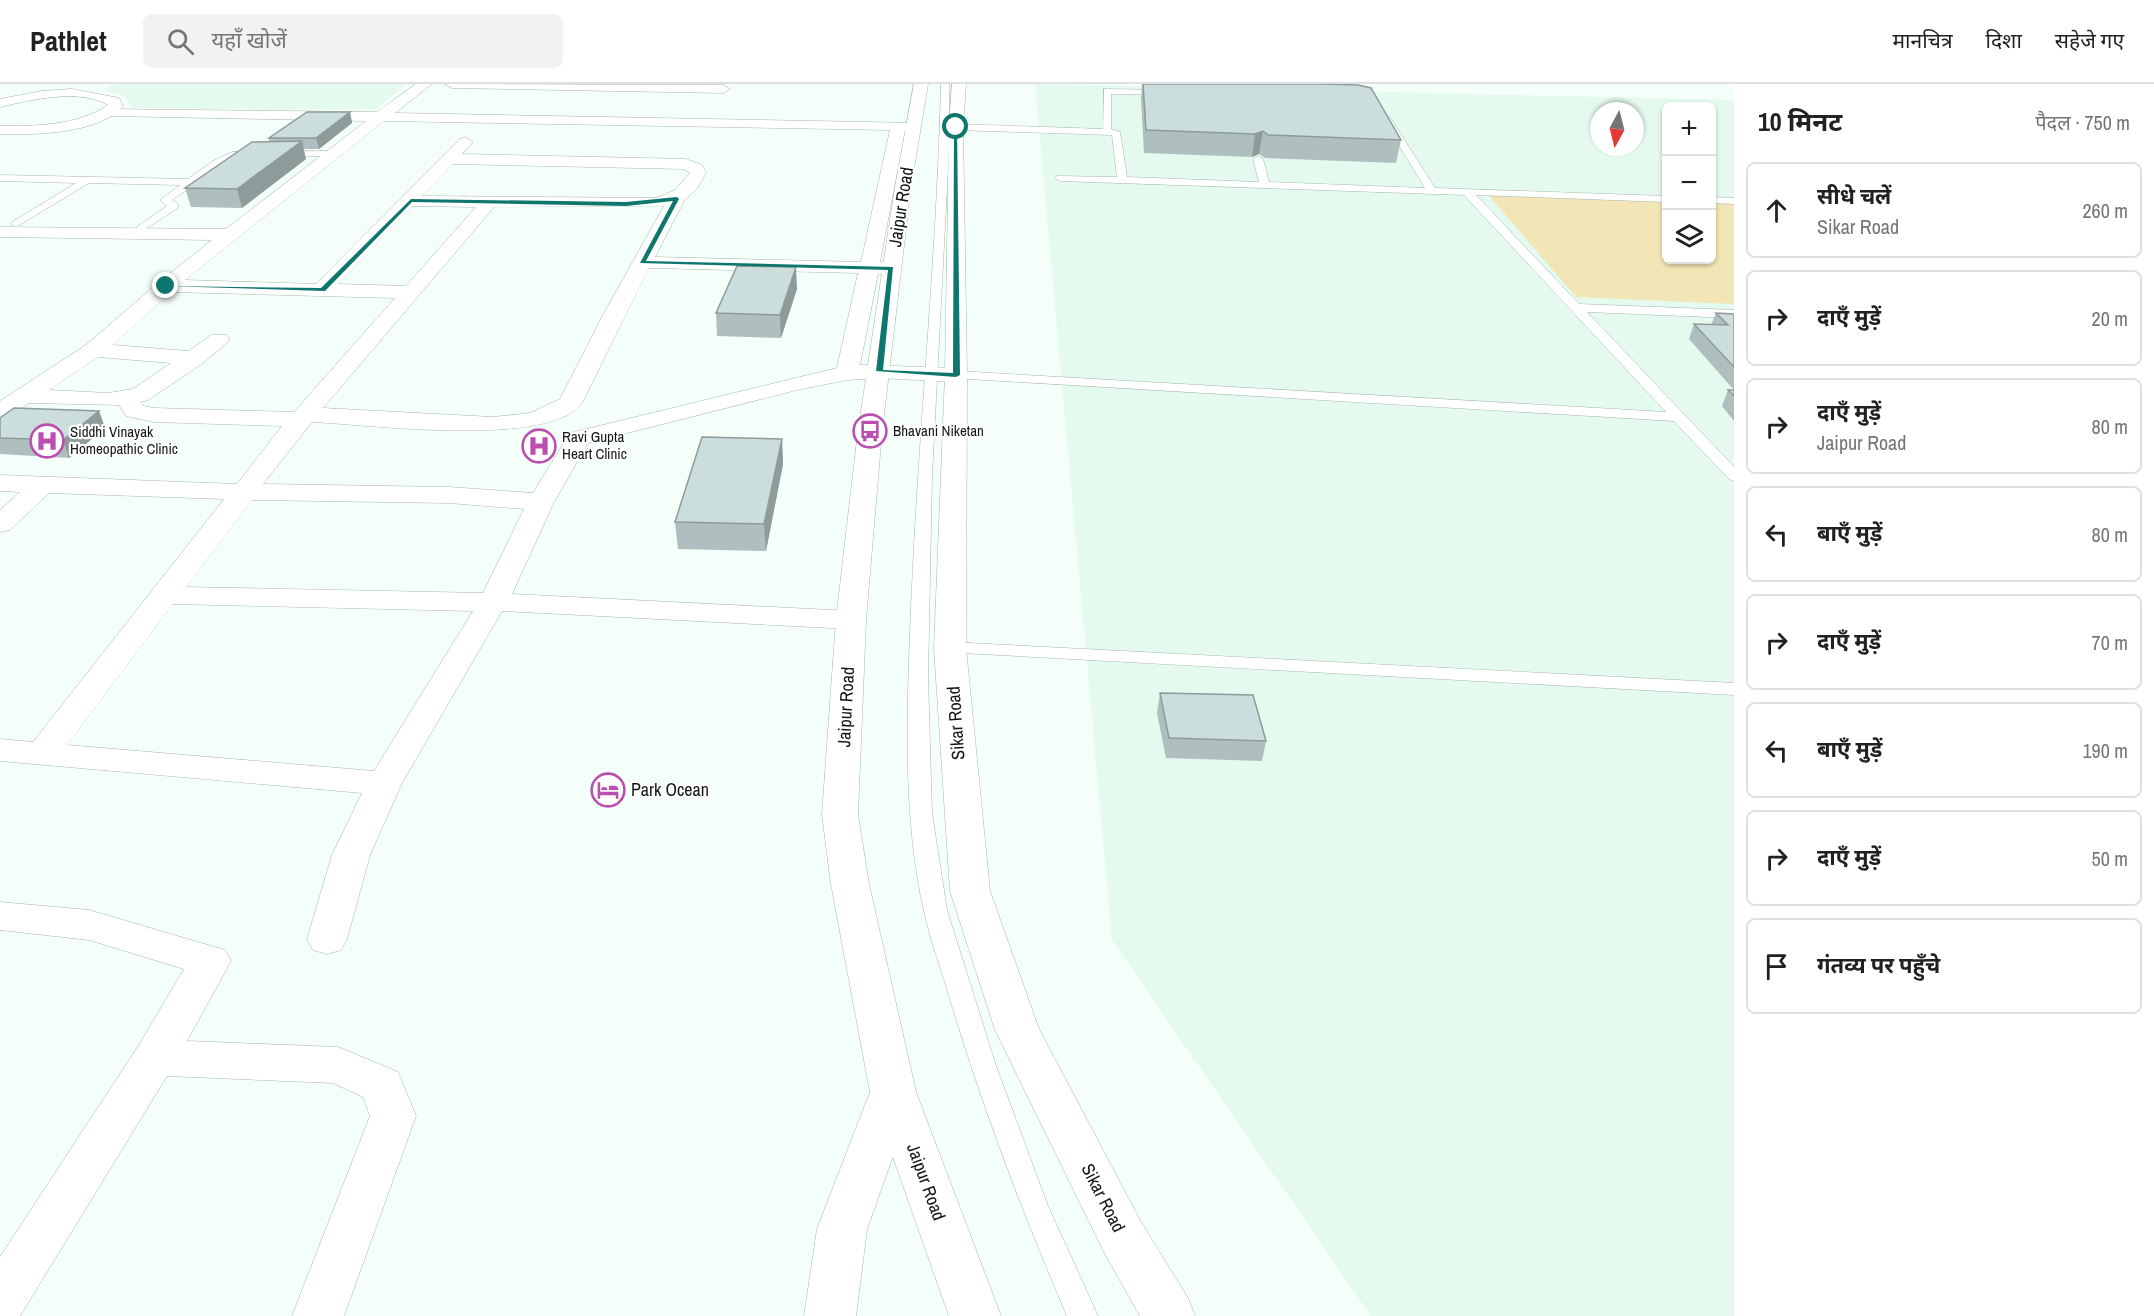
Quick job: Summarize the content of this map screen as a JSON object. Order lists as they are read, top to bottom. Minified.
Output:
{"streets":{"street":["Jaipur Road","Sikar Road"]},"places":{"bus stop":["Bhavani Niketan"],"hospital":["Siddhi Vinayak Homeopathic Clinic","Ravi Gupta Heart Clinic"],"hotel":["Park Ocean"]},"north":"bottom","page":{"header":"Pathlet","search":"यहाँ खोजें","nav":["मानचित्र","दिशा","सहेजे गए"],"heading":["10 मिनट","पैदल · 750 m"],"map_buttons":["+","−"],"list":[["सीधे चलें","Sikar Road","260 m"],["दाएँ मुड़ें","20 m"],["दाएँ मुड़ें","Jaipur Road","80 m"],["बाएँ मुड़ें","80 m"],["दाएँ मुड़ें","70 m"],["बाएँ मुड़ें","190 m"],["दाएँ मुड़ें","50 m"],"गंतव्य पर पहुँचे"]}}
